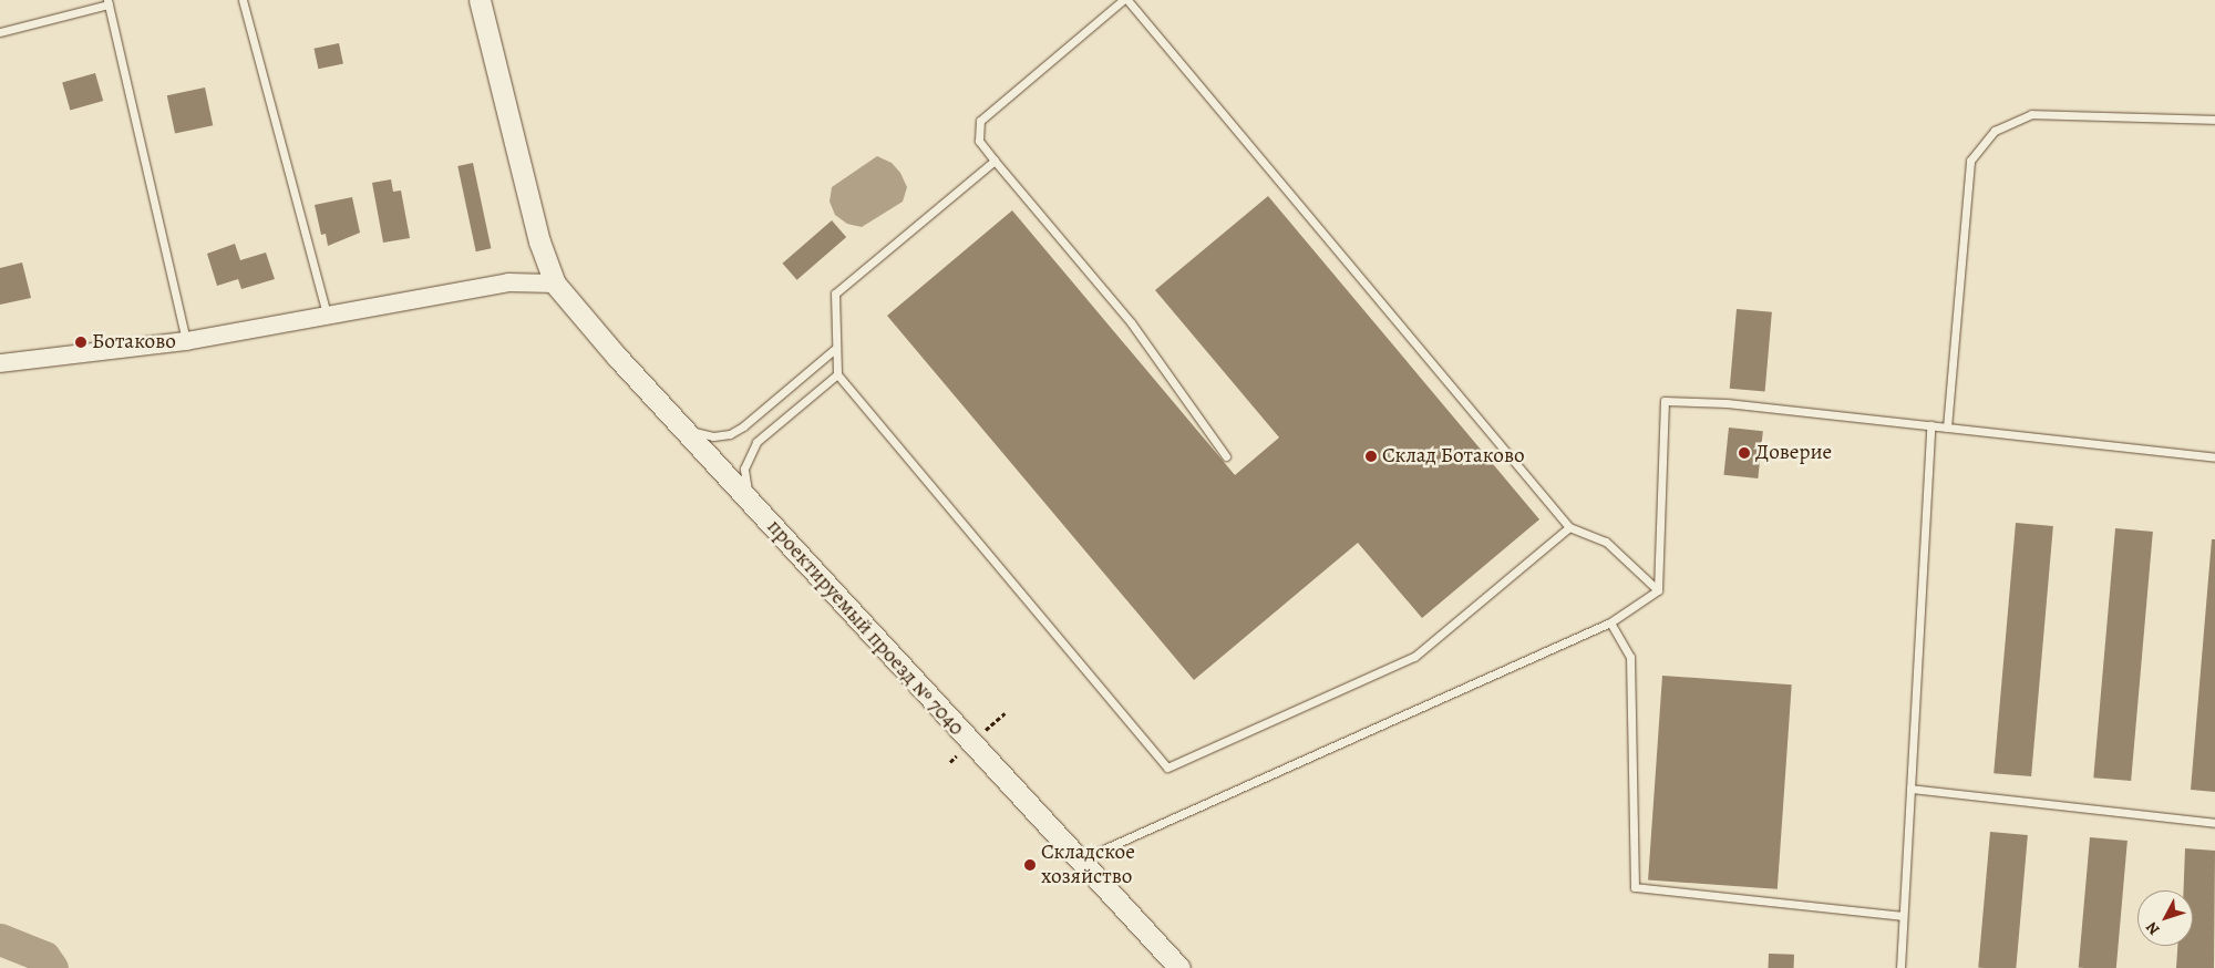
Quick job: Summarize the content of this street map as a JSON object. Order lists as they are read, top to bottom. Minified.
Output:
{"streets":{"main road":["проектируемый проезд № 7040"]},"places":["Ботаково","Доверие","Склад Ботаково","Складское хозяйство"],"north":"bottom left"}
